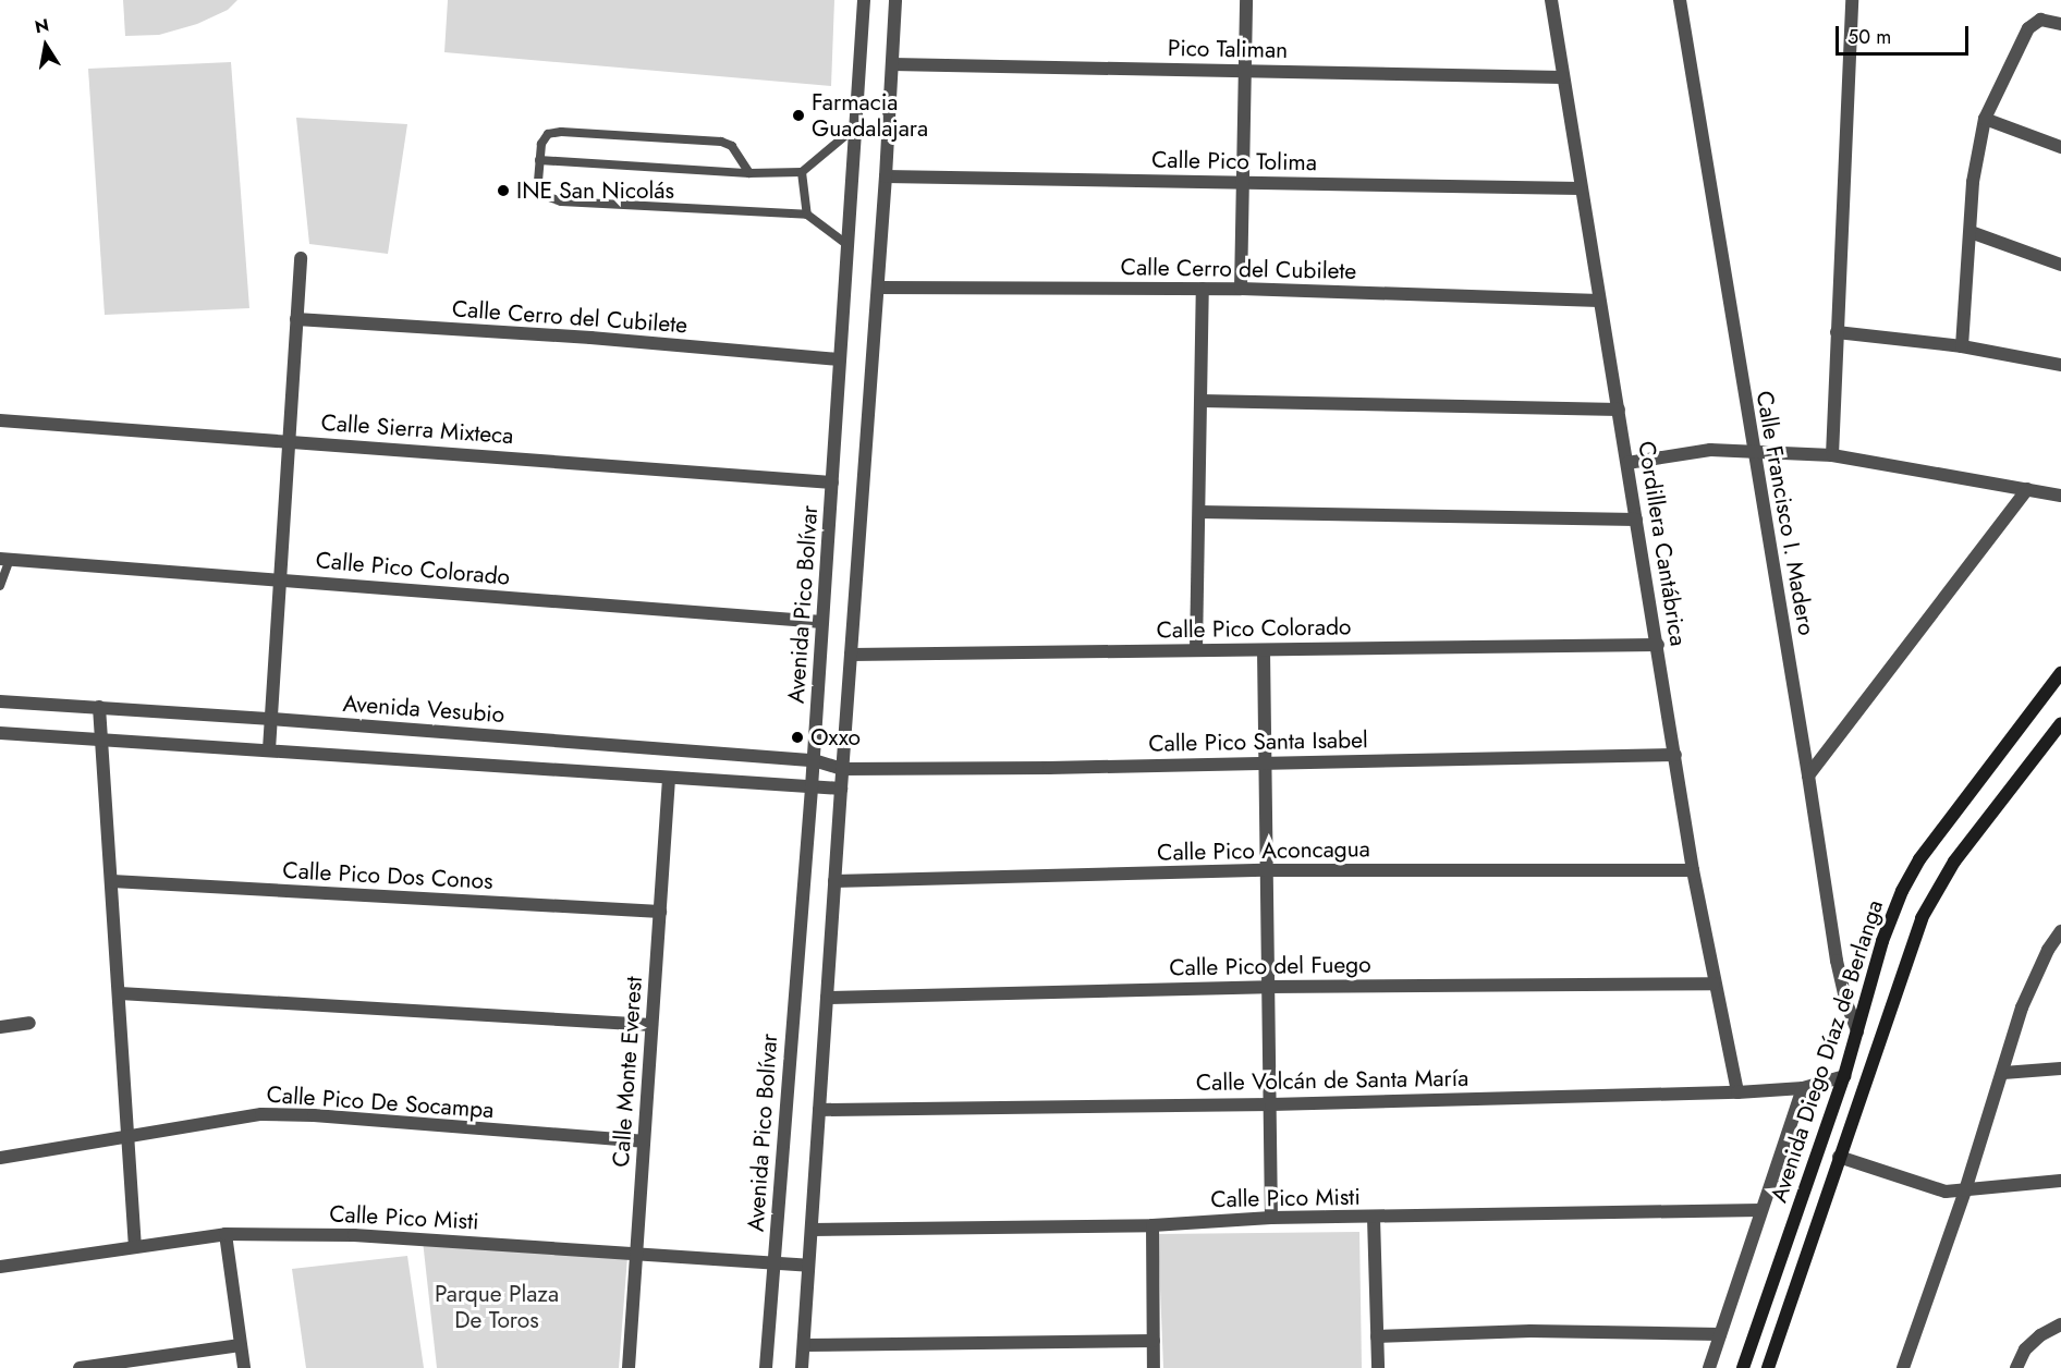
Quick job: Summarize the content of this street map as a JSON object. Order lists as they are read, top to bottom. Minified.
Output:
{"streets":{"main road":["Avenida Diego Díaz de Berlanga"],"street":["Pico Taliman","Calle Pico Tolima","Calle Cerro del Cubilete","Calle Sierra Mixteca","Calle Francisco I. Madero","Cordillera Cantábrica","Calle Pico Colorado","Avenida Pico Bolívar","Avenida Vesubio","Calle Pico Santa Isabel","Calle Pico Aconcagua","Calle Pico Dos Conos","Calle Pico del Fuego","Calle Monte Everest","Calle Volcán de Santa María","Calle Pico De Socampa","Calle Pico Misti"]},"crossings":[["Pico Taliman","Cordillera Cantábrica"],["Calle Pico Tolima","Cordillera Cantábrica"],["Calle Cerro del Cubilete","Cordillera Cantábrica"],["Calle Cerro del Cubilete","Avenida Pico Bolívar"],["Calle Sierra Mixteca","Avenida Pico Bolívar"],["Calle Francisco I. Madero","Avenida Diego Díaz de Berlanga"],["Cordillera Cantábrica","Calle Pico Colorado"],["Cordillera Cantábrica","Calle Pico Santa Isabel"],["Cordillera Cantábrica","Calle Pico Aconcagua"],["Cordillera Cantábrica","Calle Pico del Fuego"],["Cordillera Cantábrica","Calle Volcán de Santa María"],["Calle Pico Colorado","Avenida Pico Bolívar"],["Avenida Pico Bolívar","Avenida Vesubio"],["Avenida Pico Bolívar","Calle Pico Misti"],["Avenida Vesubio","Calle Pico Santa Isabel"],["Calle Pico Dos Conos","Calle Monte Everest"],["Avenida Diego Díaz de Berlanga","Calle Volcán de Santa María"],["Calle Monte Everest","Calle Pico De Socampa"],["Calle Monte Everest","Calle Pico Misti"]],"parks":["Parque Plaza De Toros"],"places":["Farmacia Guadalajara","INE San Nicolás","Oxxo"],"scale_bar":"50 m","north":"top"}
